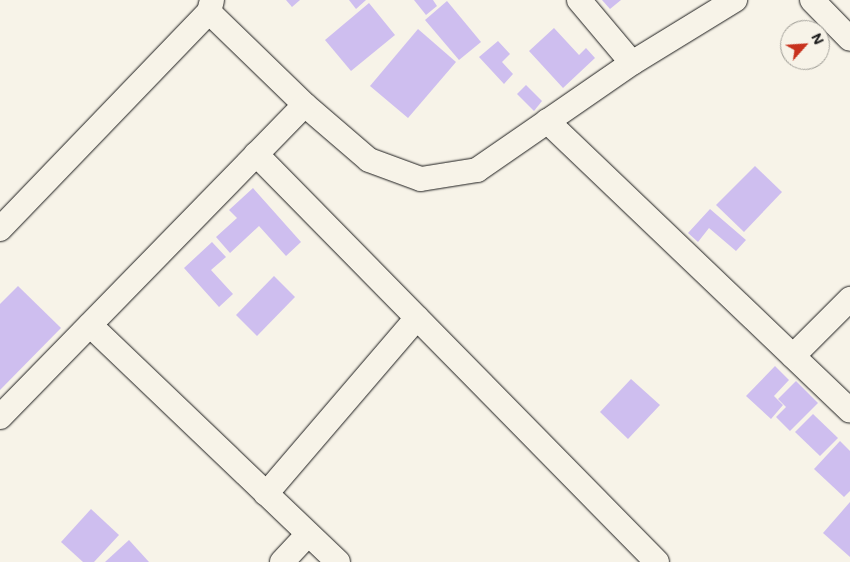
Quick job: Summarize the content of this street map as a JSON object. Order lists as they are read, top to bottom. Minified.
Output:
{"north":"top right"}
